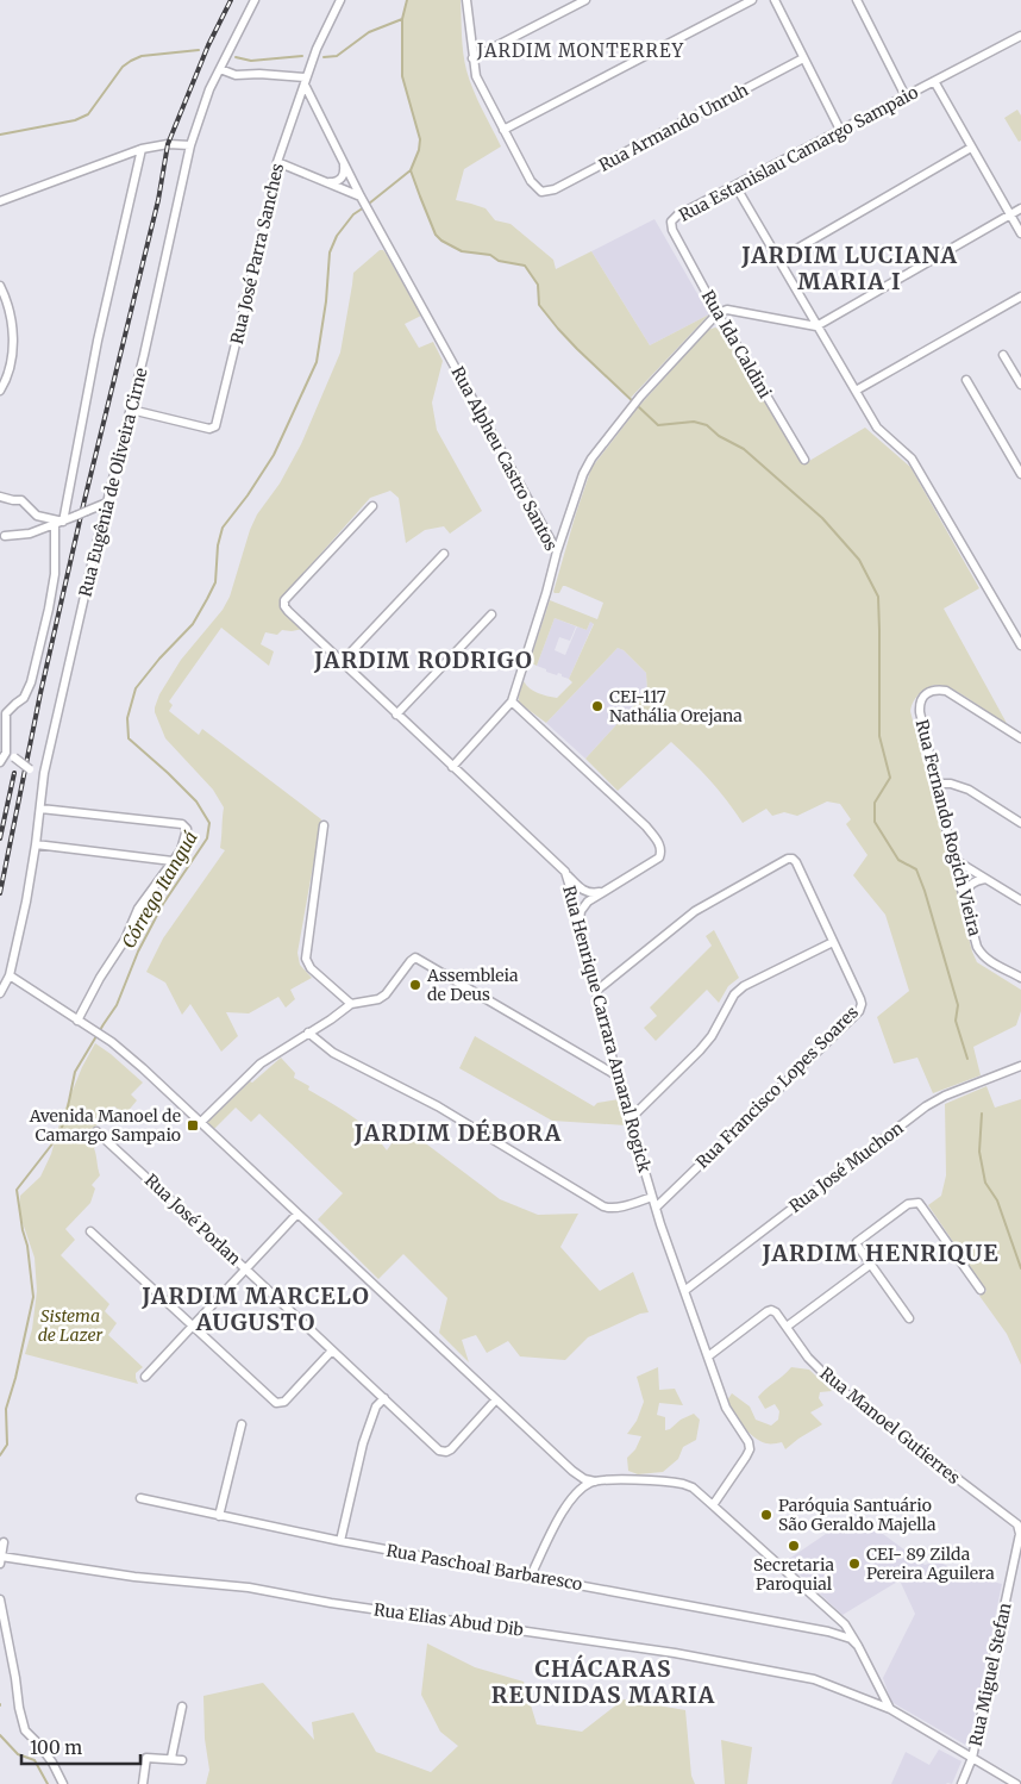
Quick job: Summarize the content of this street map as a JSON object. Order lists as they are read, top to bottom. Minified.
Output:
{"streets":{"street":["Rua Armando Unruh","Rua Estanislau Camargo Sampaio","Rua José Parra Sanches","Rua Ida Caldini","Rua Alpheu Castro Santos","Rua Eugênia de Oliveira Cirne","Rua Fernando Rogich Vieira","Rua Henrique Carrara Amaral Rogick","Rua Francisco Lopes Soares","Rua José Muchon","Rua José Porlan","Rua Manoel Gutierres","Rua Paschoal Barbaresco","Rua Elias Abud Dib","Rua Miguel Stefan"]},"crossings":[["Rua Estanislau Camargo Sampaio","Rua Ida Caldini"],["Rua José Parra Sanches","Rua Alpheu Castro Santos"],["Rua José Parra Sanches","Rua Eugênia de Oliveira Cirne"],["Rua Henrique Carrara Amaral Rogick","Rua Francisco Lopes Soares"],["Rua Henrique Carrara Amaral Rogick","Rua José Muchon"],["Rua Henrique Carrara Amaral Rogick","Rua Manoel Gutierres"],["Rua Manoel Gutierres","Rua Miguel Stefan"]],"districts":["JARDIM MONTERREY","JARDIM LUCIANA MARIA I","JARDIM RODRIGO","JARDIM DÉBORA","JARDIM HENRIQUE","JARDIM MARCELO AUGUSTO","CHÁCARAS REUNIDAS MARIA"],"water":["Córrego Itanguá"],"parks":["Sistema de Lazer"],"places":{"other":["CEI-117 Nathália Orejana","Assembleia de Deus","Paróquia Santuário São Geraldo Majella","Secretaria Paroquial","CEI- 89 Zilda Pereira Aguilera"],"transit":["Avenida Manoel de Camargo Sampaio"]},"scale_bar":"100 m"}
